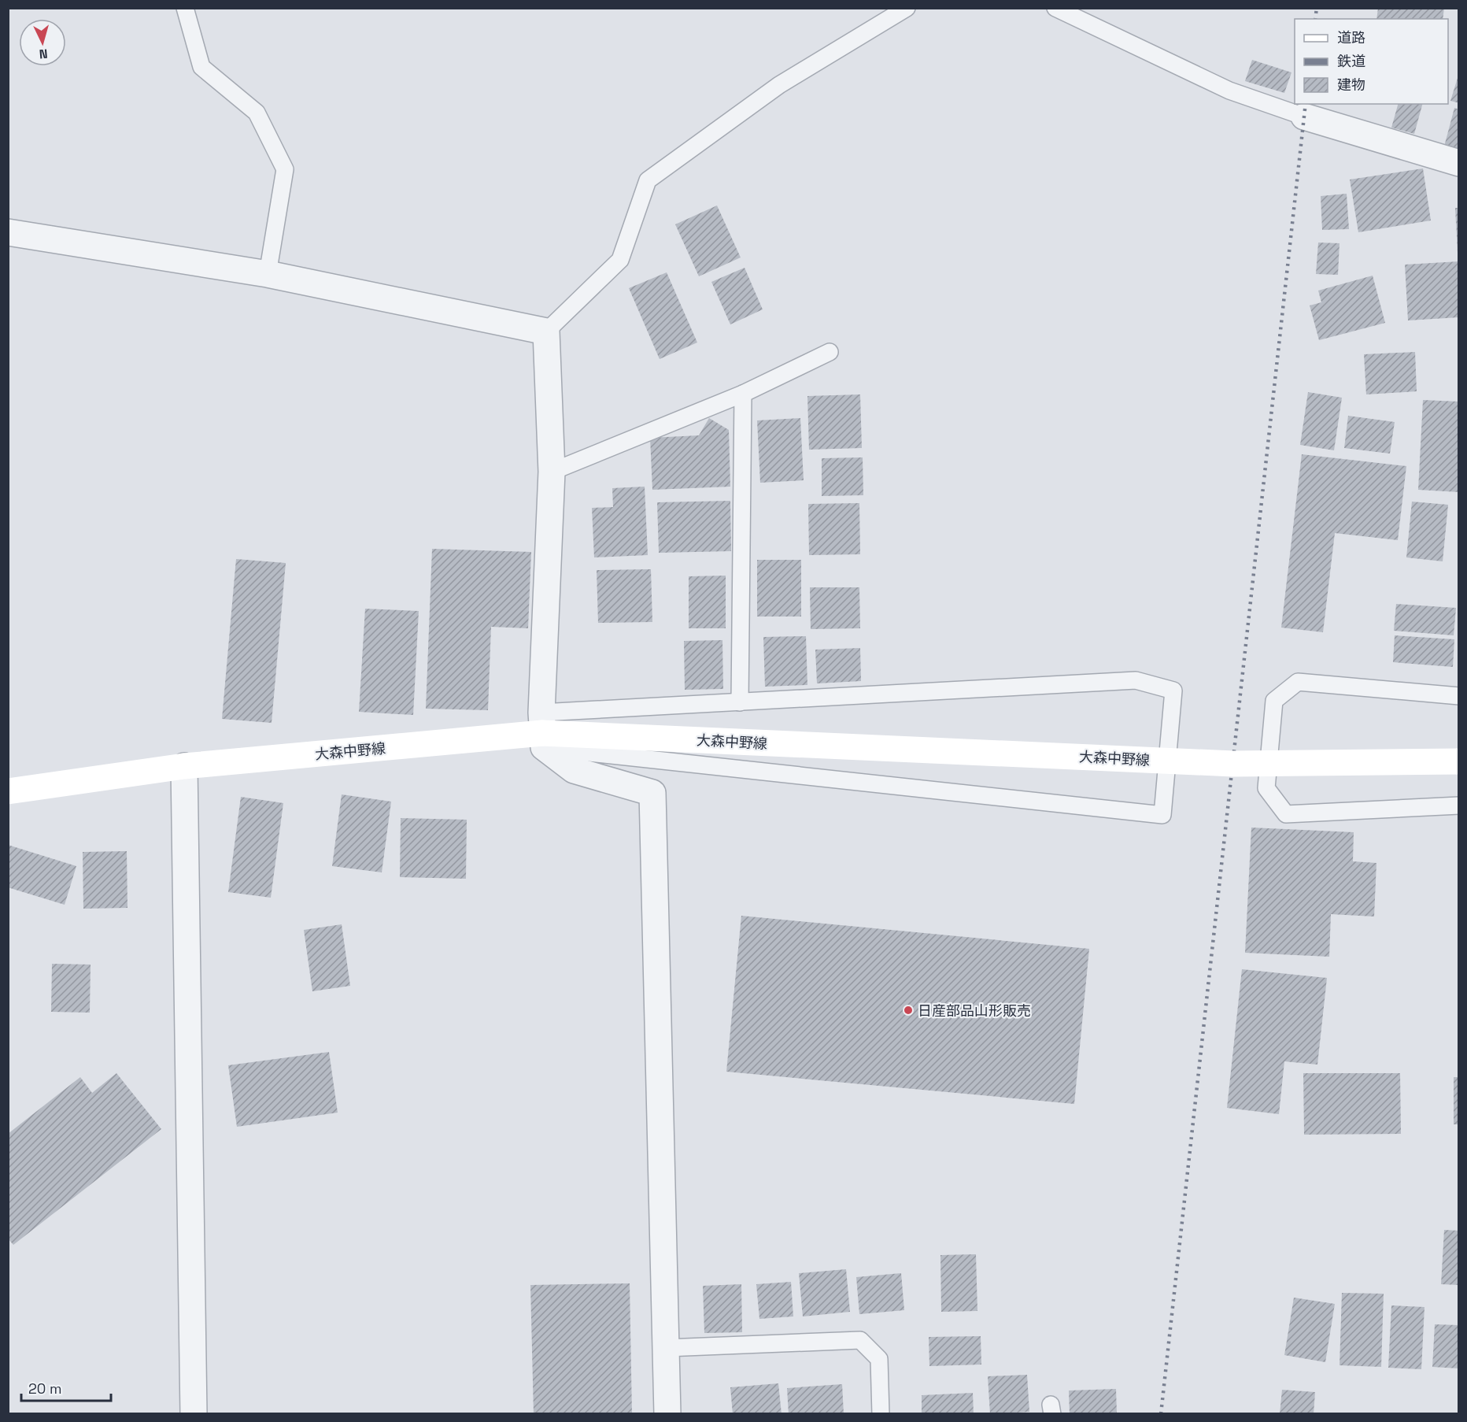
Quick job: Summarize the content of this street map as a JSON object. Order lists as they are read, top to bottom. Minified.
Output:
{"streets":{"main road":["大森中野線"]},"places":["日産部品山形販売"],"legend":["道路","鉄道","建物"],"scale_bar":"20 m","north":"bottom"}
